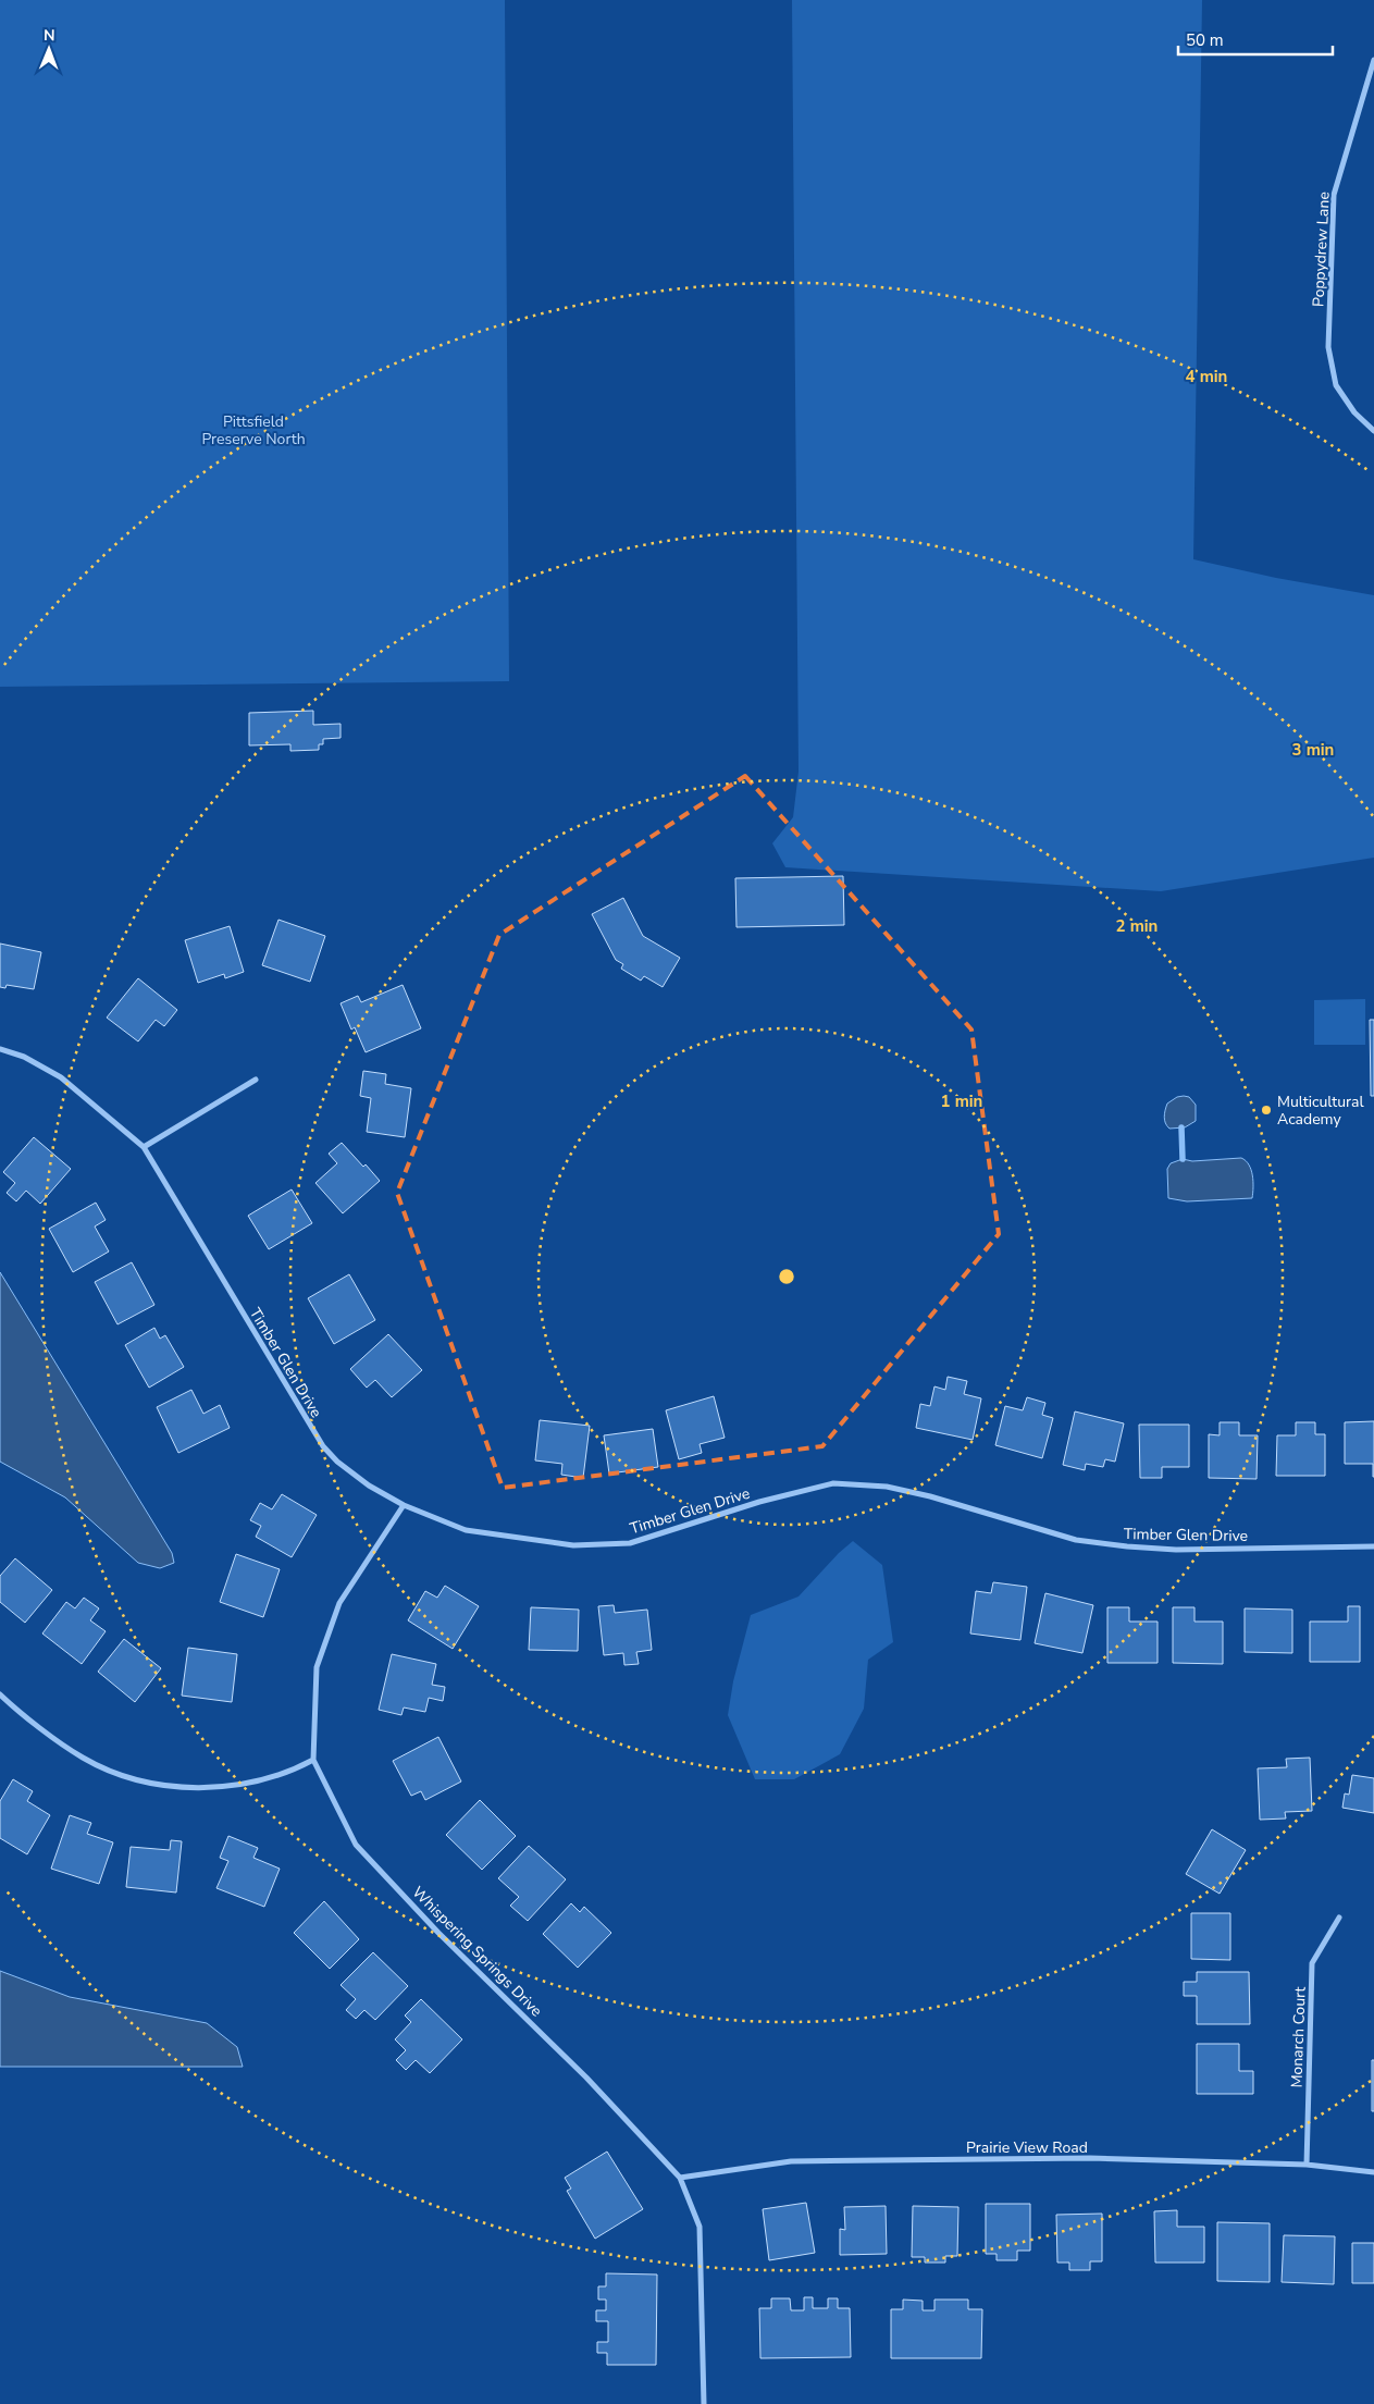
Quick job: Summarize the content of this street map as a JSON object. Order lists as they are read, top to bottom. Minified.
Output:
{"streets":{"street":["Poppydrew Lane","Timber Glen Drive","Whispering Springs Drive","Monarch Court","Prairie View Road"]},"crossings":[["Timber Glen Drive","Whispering Springs Drive"],["Whispering Springs Drive","Prairie View Road"],["Monarch Court","Prairie View Road"]],"parks":["Pittsfield Preserve North"],"places":["Multicultural Academy"],"scale_bar":"50 m","north":"top","rings":["4 min","3 min","2 min","1 min"]}
